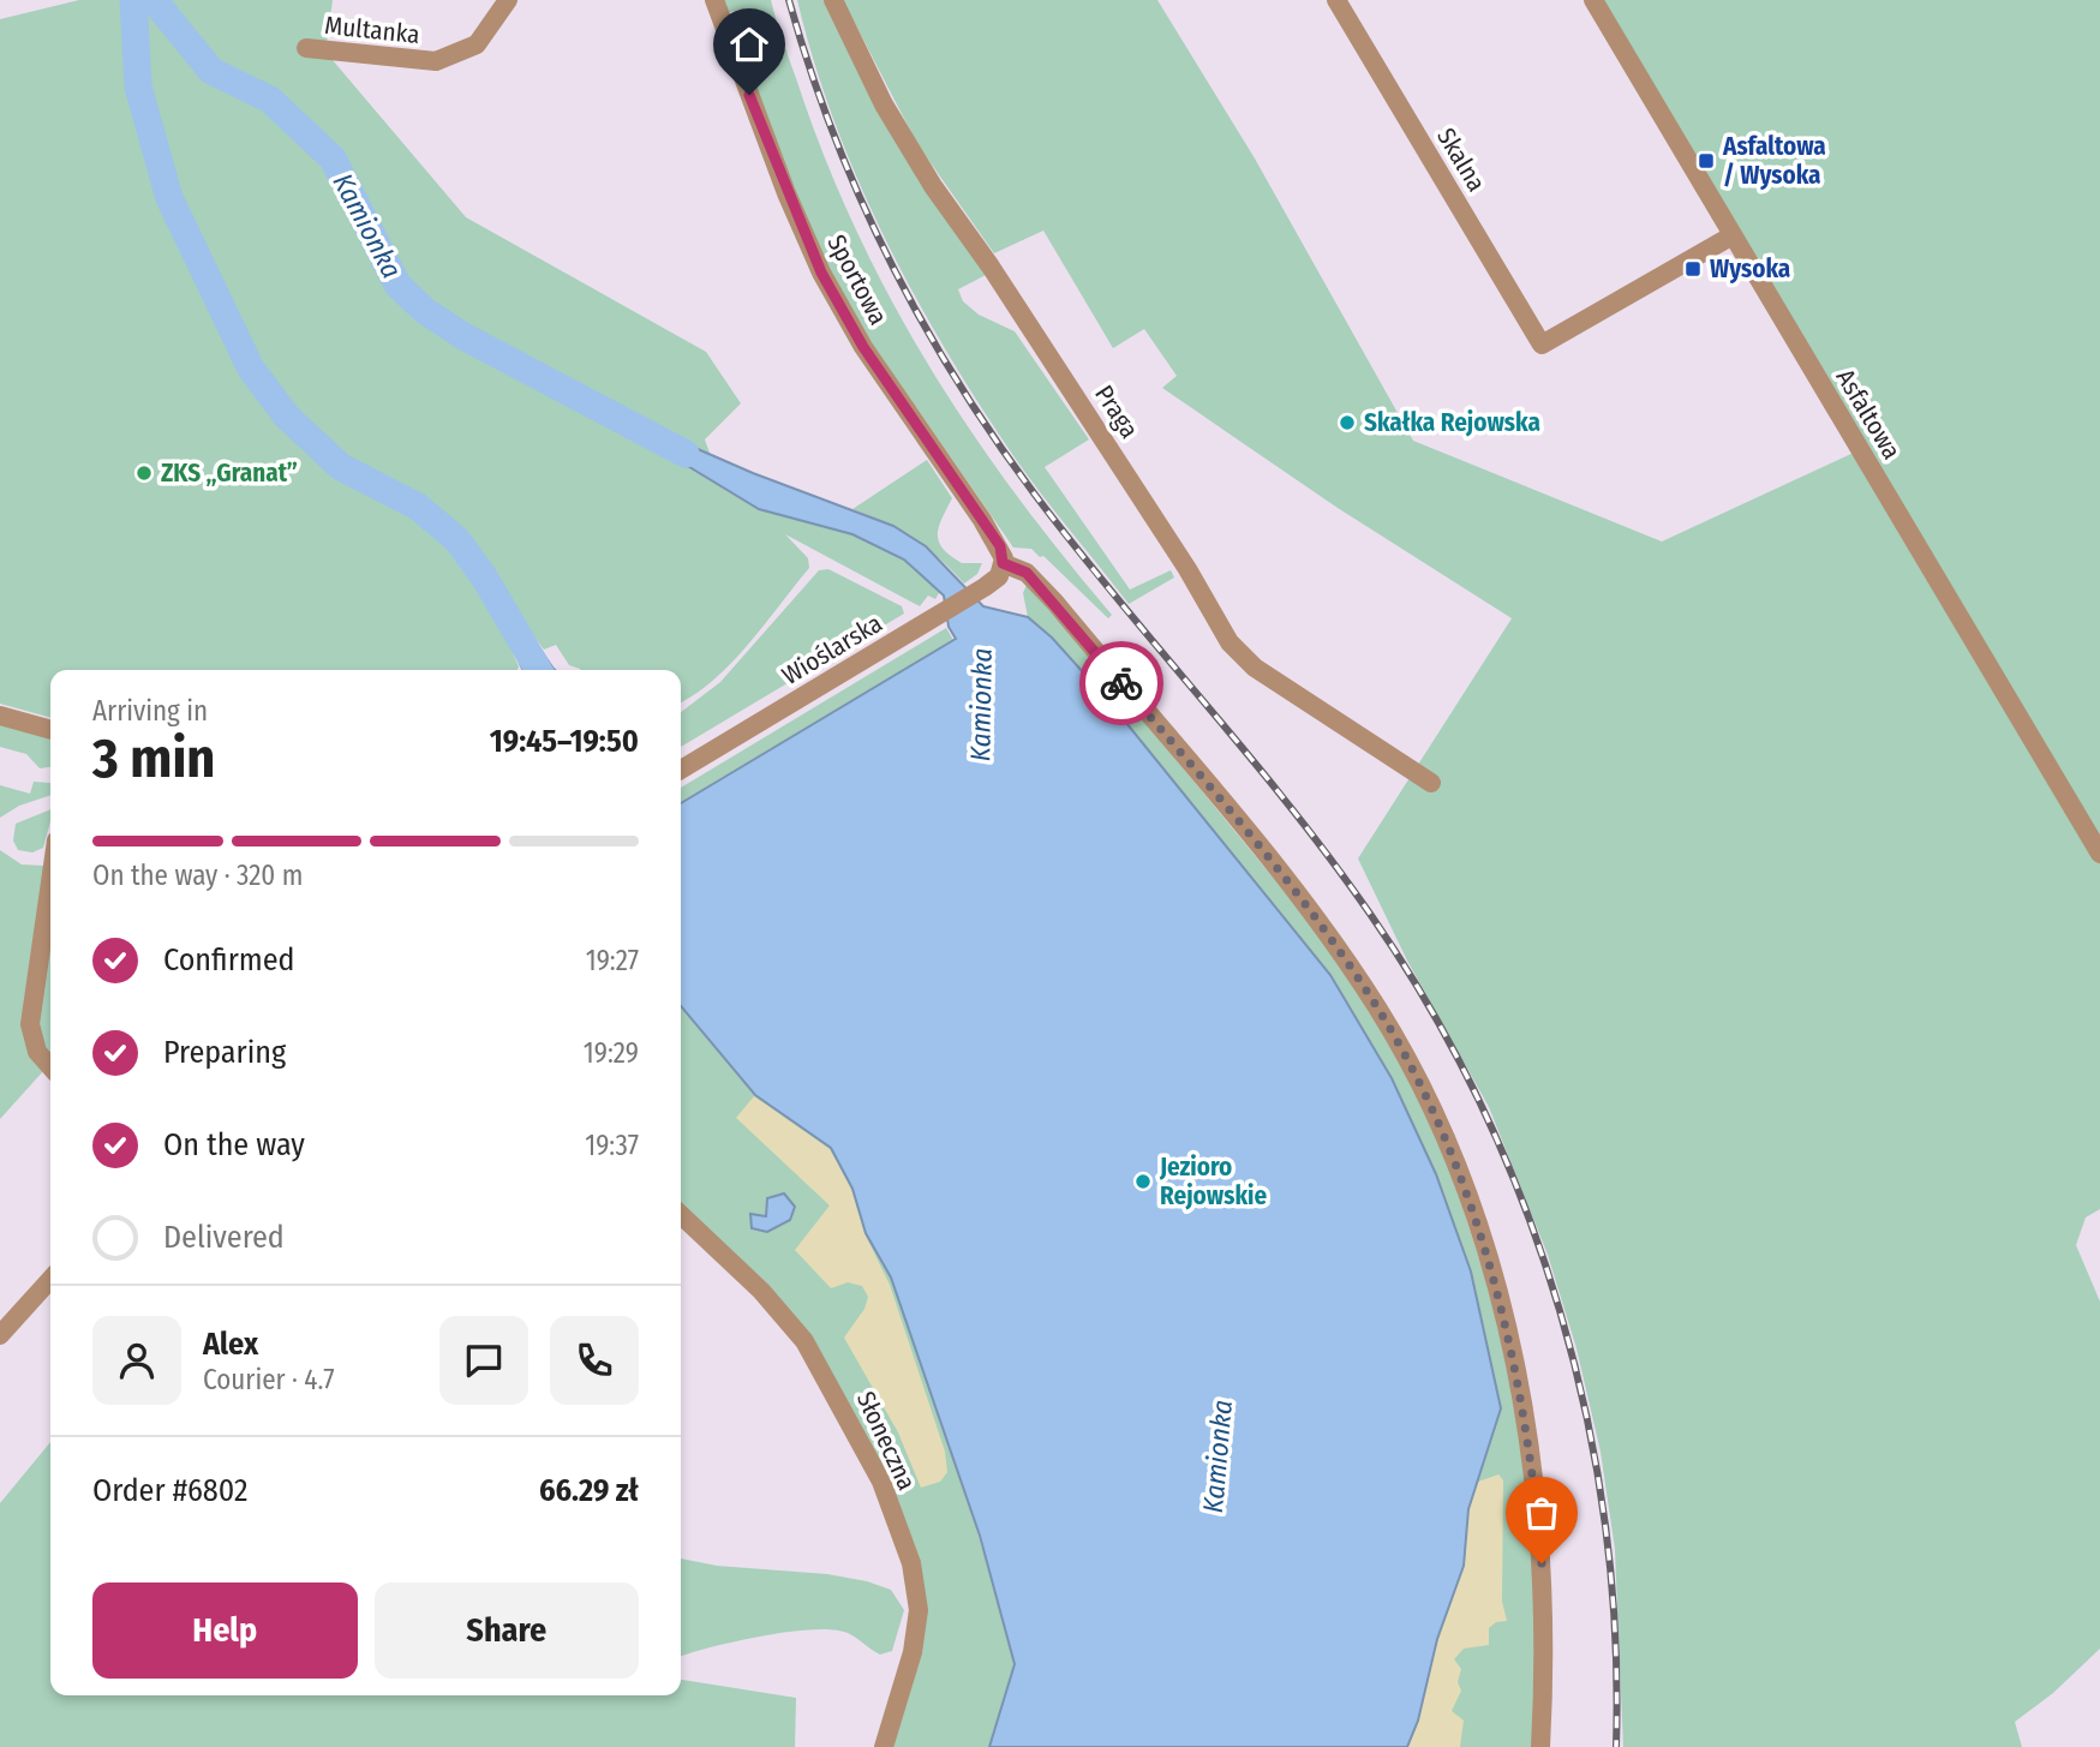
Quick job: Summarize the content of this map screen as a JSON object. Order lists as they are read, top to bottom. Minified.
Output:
{"streets":{"street":["Multanka","Skalna","Sportowa","Praga","Asfaltowa","Wioślarska","Słoneczna"]},"crossings":[["Skalna","Asfaltowa"],["Sportowa","Wioślarska"]],"water":["Kamionka"],"places":{"transit":["Asfaltowa / Wysoka","Wysoka"],"other":["Skałka Rejowska","ZKS „Granat”","Jezioro Rejowskie"]},"page":{"heading":["3 min","Arriving in","19:45–19:50"],"panel":["Alex","Courier · 4.7","Order #6802","66.29 zł"],"bar":"On the way · 320 m","list":[["Confirmed","19:27"],["Preparing","19:29"],["On the way","19:37"],"Delivered"],"buttons":["Help","Share"]}}
